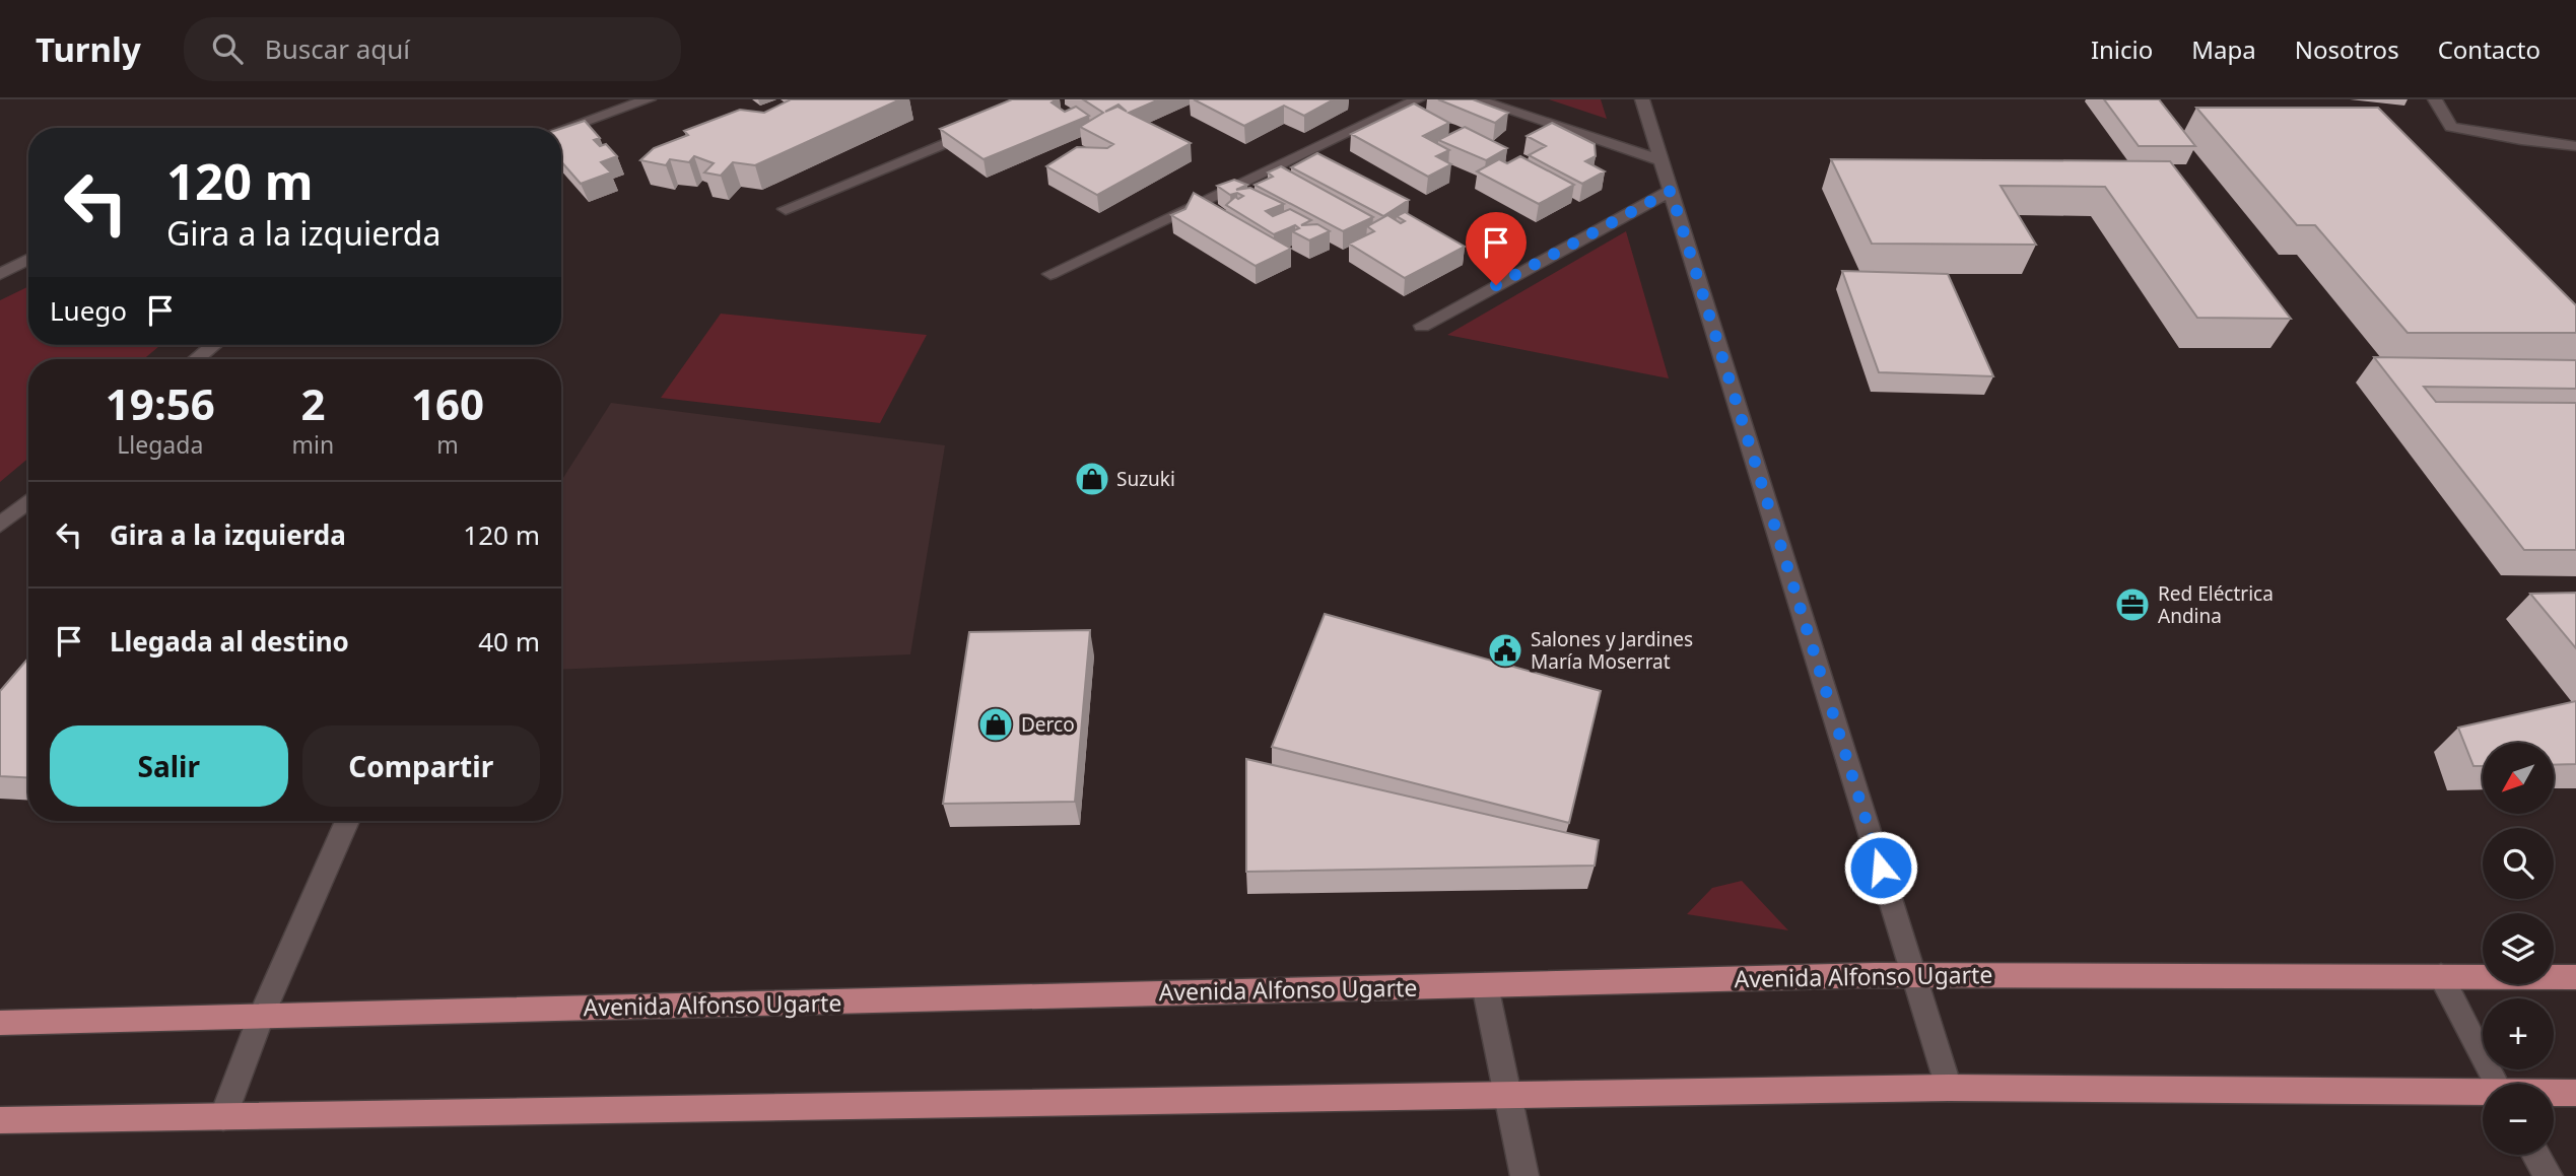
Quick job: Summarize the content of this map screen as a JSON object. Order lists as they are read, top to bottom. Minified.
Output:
{"streets":{"main road":["Avenida Alfonso Ugarte"]},"places":{"shop":["Suzuki","Derco"],"office":["Red Eléctrica Andina"],"public building":["Salones y Jardines María Moserrat"]},"north":"bottom left","page":{"header":"Turnly","search":"Buscar aquí","nav":["Inicio","Mapa","Nosotros","Contacto"],"turn":["120 m","Gira a la izquierda"],"then":"Luego","eta":["19:56","Llegada","2","min","160","m"],"list":[{"name":"Gira a la izquierda","value":"120 m"},{"name":"Llegada al destino","value":"40 m"}],"buttons":["Salir","Compartir"],"map_buttons":["+","−"]}}
